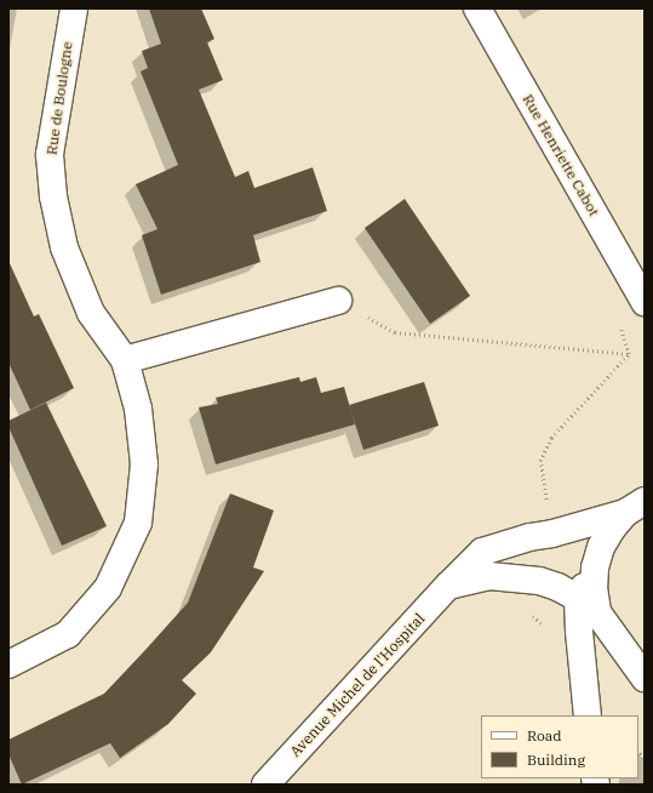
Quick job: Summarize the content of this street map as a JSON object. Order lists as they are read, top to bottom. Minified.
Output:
{"streets":{"street":["Rue de Boulogne","Rue Henriette Cabot","Avenue Michel de l'Hospital"]},"legend":["Road","Building"]}
